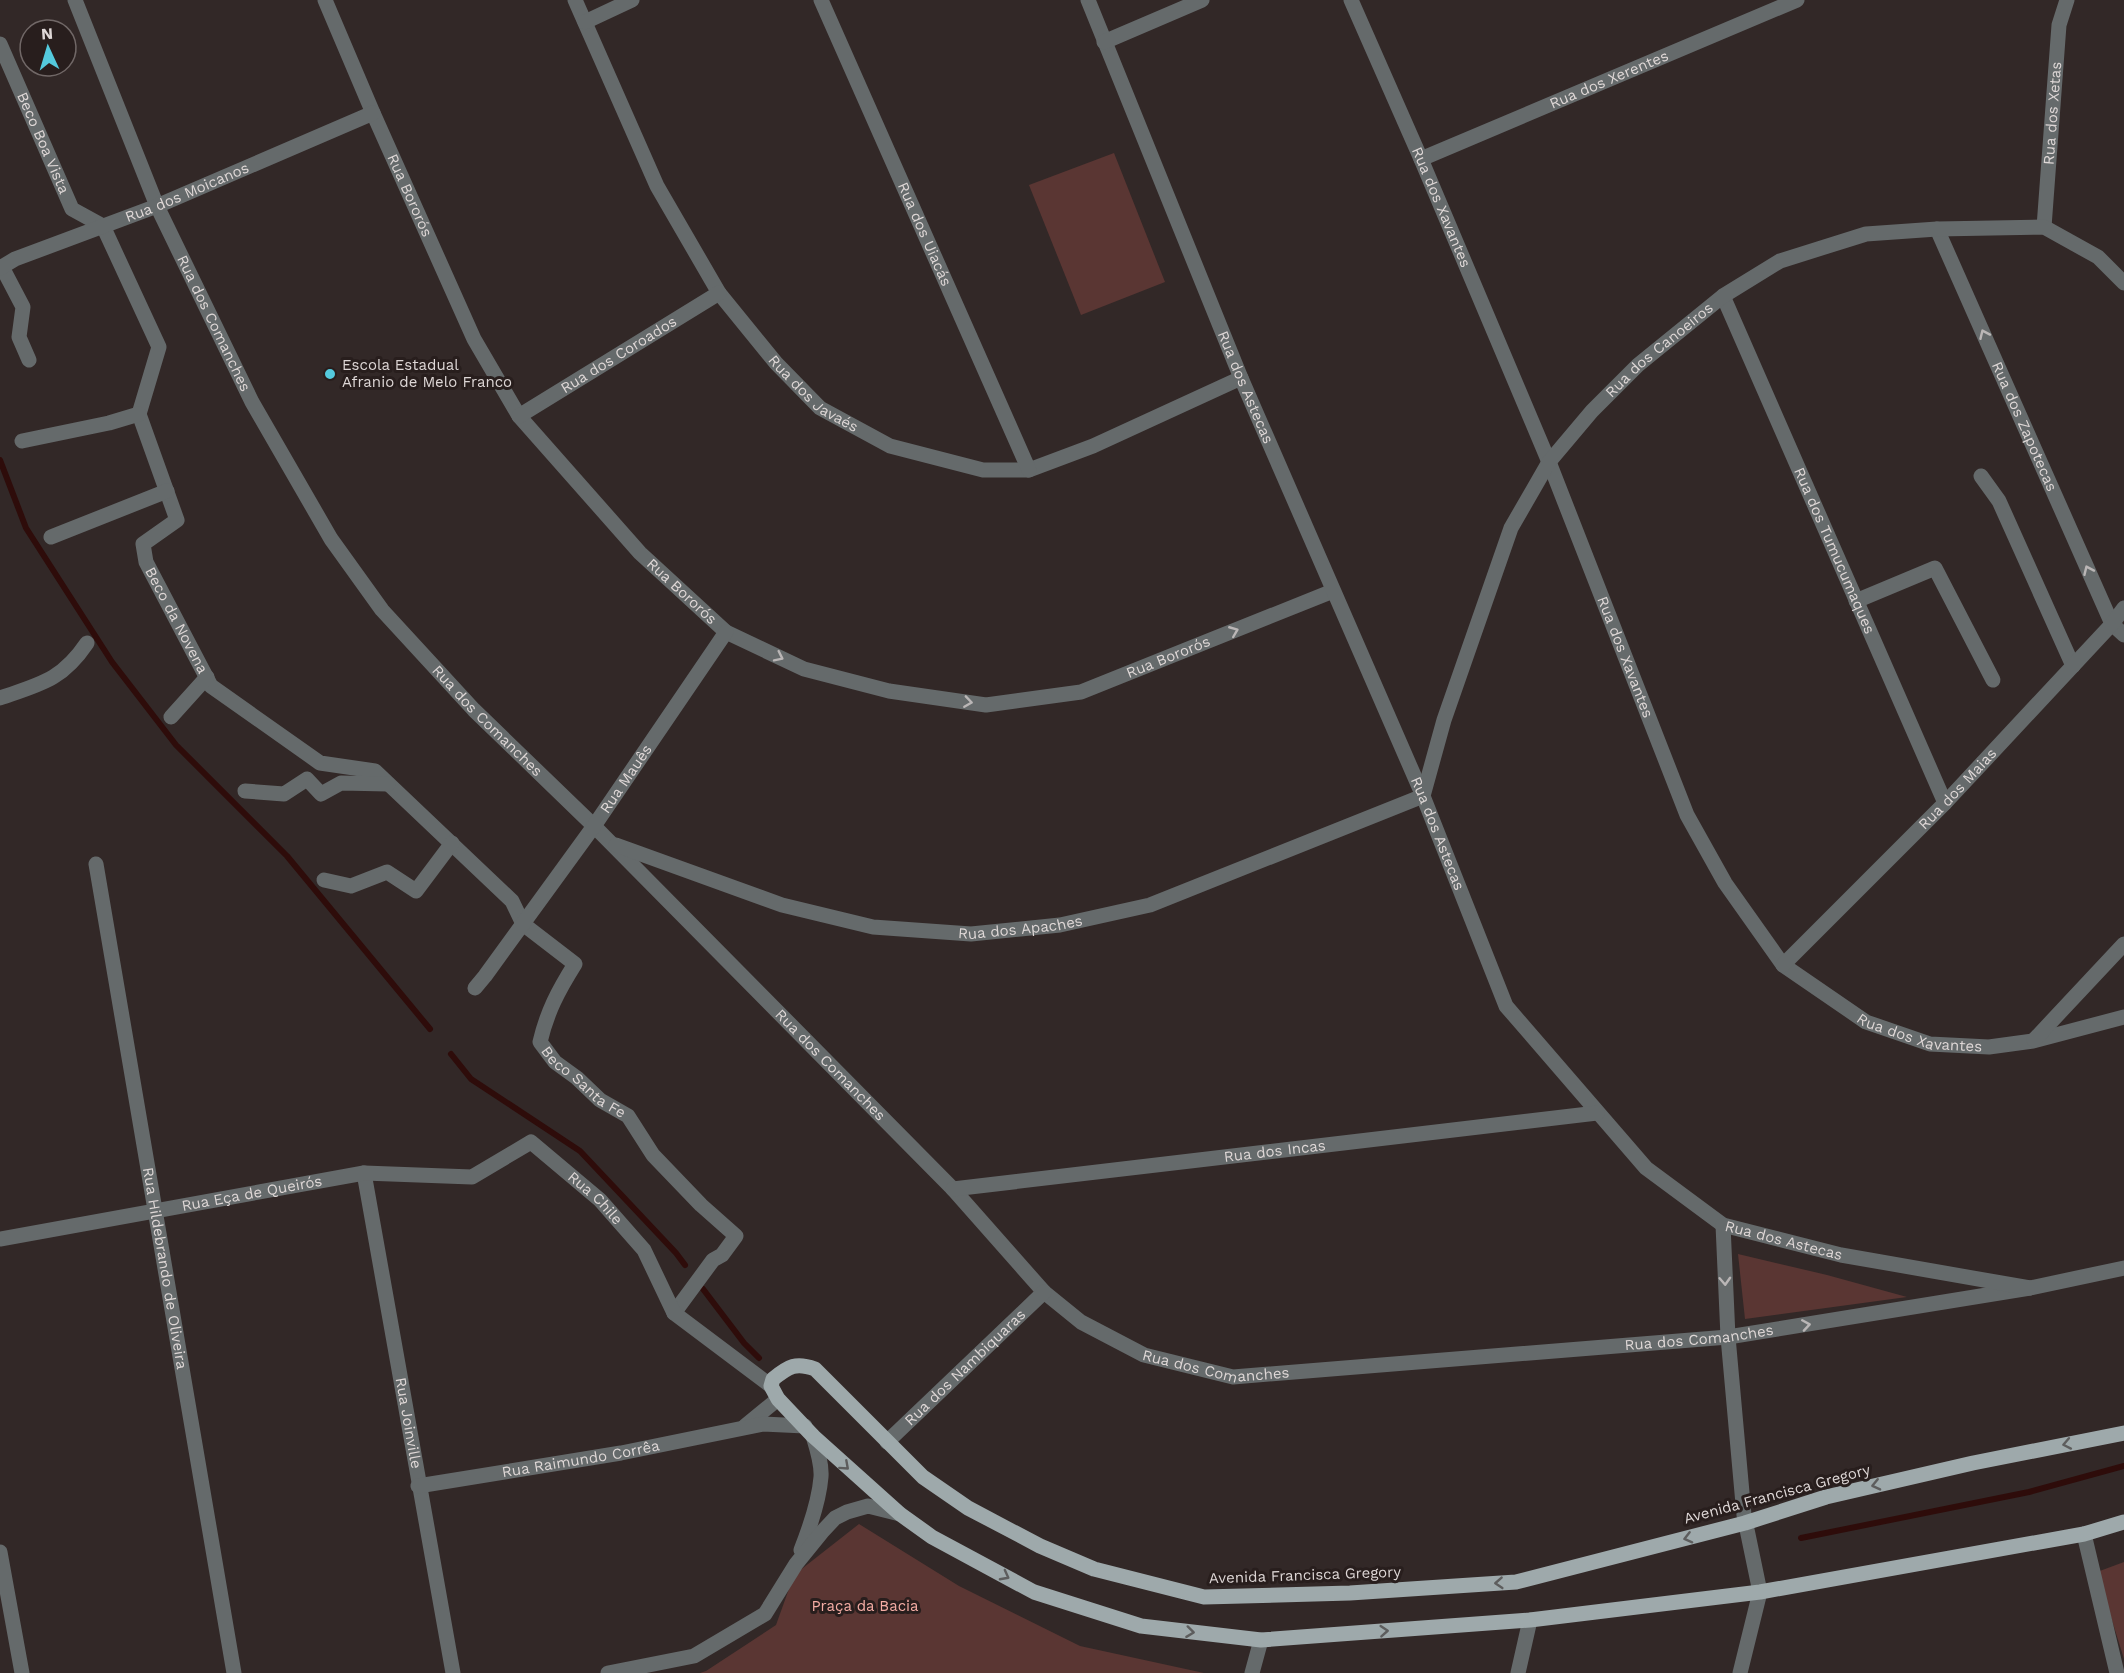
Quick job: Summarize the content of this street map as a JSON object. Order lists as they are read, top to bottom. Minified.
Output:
{"streets":{"main road":["Avenida Francisca Gregory"],"street":["Rua dos Xerentes","Rua dos Xetas","Beco Boa Vista","Rua dos Moicanos","Rua Bororós","Rua dos Xavantes","Rua dos Uiacás","Rua dos Comanches","Rua dos Canoeiros","Rua dos Coroados","Rua dos Astecas","Rua dos Javaés","Rua dos Zapotecas","Rua dos Tumucumaques","Beco da Novena","Rua Mauês","Rua dos Maias","Rua dos Apaches","Beco Santa Fe","Rua dos Incas","Rua Eça de Queirós","Rua Chile","Rua Hildebrando de Oliveira","Rua dos Nambiquaras","Rua Joinville","Rua Raimundo Corrêa"]},"crossings":[["Rua dos Xerentes","Rua dos Xavantes"],["Rua dos Xetas","Rua dos Canoeiros"],["Beco Boa Vista","Rua dos Moicanos"],["Rua dos Moicanos","Rua Bororós"],["Rua dos Moicanos","Rua dos Comanches"],["Rua Bororós","Rua dos Coroados"],["Rua Bororós","Rua dos Astecas"],["Rua Bororós","Rua Mauês"],["Rua dos Xavantes","Rua dos Canoeiros"],["Rua dos Xavantes","Rua dos Maias"],["Rua dos Uiacás","Rua dos Javaés"],["Rua dos Comanches","Rua dos Astecas"],["Rua dos Comanches","Rua Mauês"],["Rua dos Comanches","Rua dos Apaches"],["Rua dos Comanches","Rua dos Incas"],["Rua dos Comanches","Rua dos Nambiquaras"],["Rua dos Canoeiros","Rua dos Astecas"],["Rua dos Canoeiros","Rua dos Zapotecas"],["Rua dos Canoeiros","Rua dos Tumucumaques"],["Rua dos Canoeiros","Rua dos Apaches"],["Rua dos Coroados","Rua dos Javaés"],["Rua dos Astecas","Rua dos Javaés"],["Rua dos Astecas","Rua dos Apaches"],["Rua dos Astecas","Rua dos Incas"],["Rua dos Zapotecas","Rua dos Maias"],["Rua dos Tumucumaques","Rua dos Maias"],["Beco da Novena","Rua Mauês"],["Beco da Novena","Beco Santa Fe"],["Rua Mauês","Beco Santa Fe"],["Beco Santa Fe","Rua Chile"],["Rua Eça de Queirós","Rua Chile"],["Rua Eça de Queirós","Rua Hildebrando de Oliveira"],["Rua Eça de Queirós","Rua Joinville"],["Rua Chile","Rua Joinville"],["Rua Chile","Rua Raimundo Corrêa"],["Rua Chile","Avenida Francisca Gregory"],["Rua dos Nambiquaras","Avenida Francisca Gregory"],["Rua Joinville","Rua Raimundo Corrêa"],["Rua Raimundo Corrêa","Avenida Francisca Gregory"]],"one_way":["Rua Bororós"],"parks":["Praça da Bacia"],"places":["Escola Estadual Afranio de Melo Franco"],"north":"top"}
